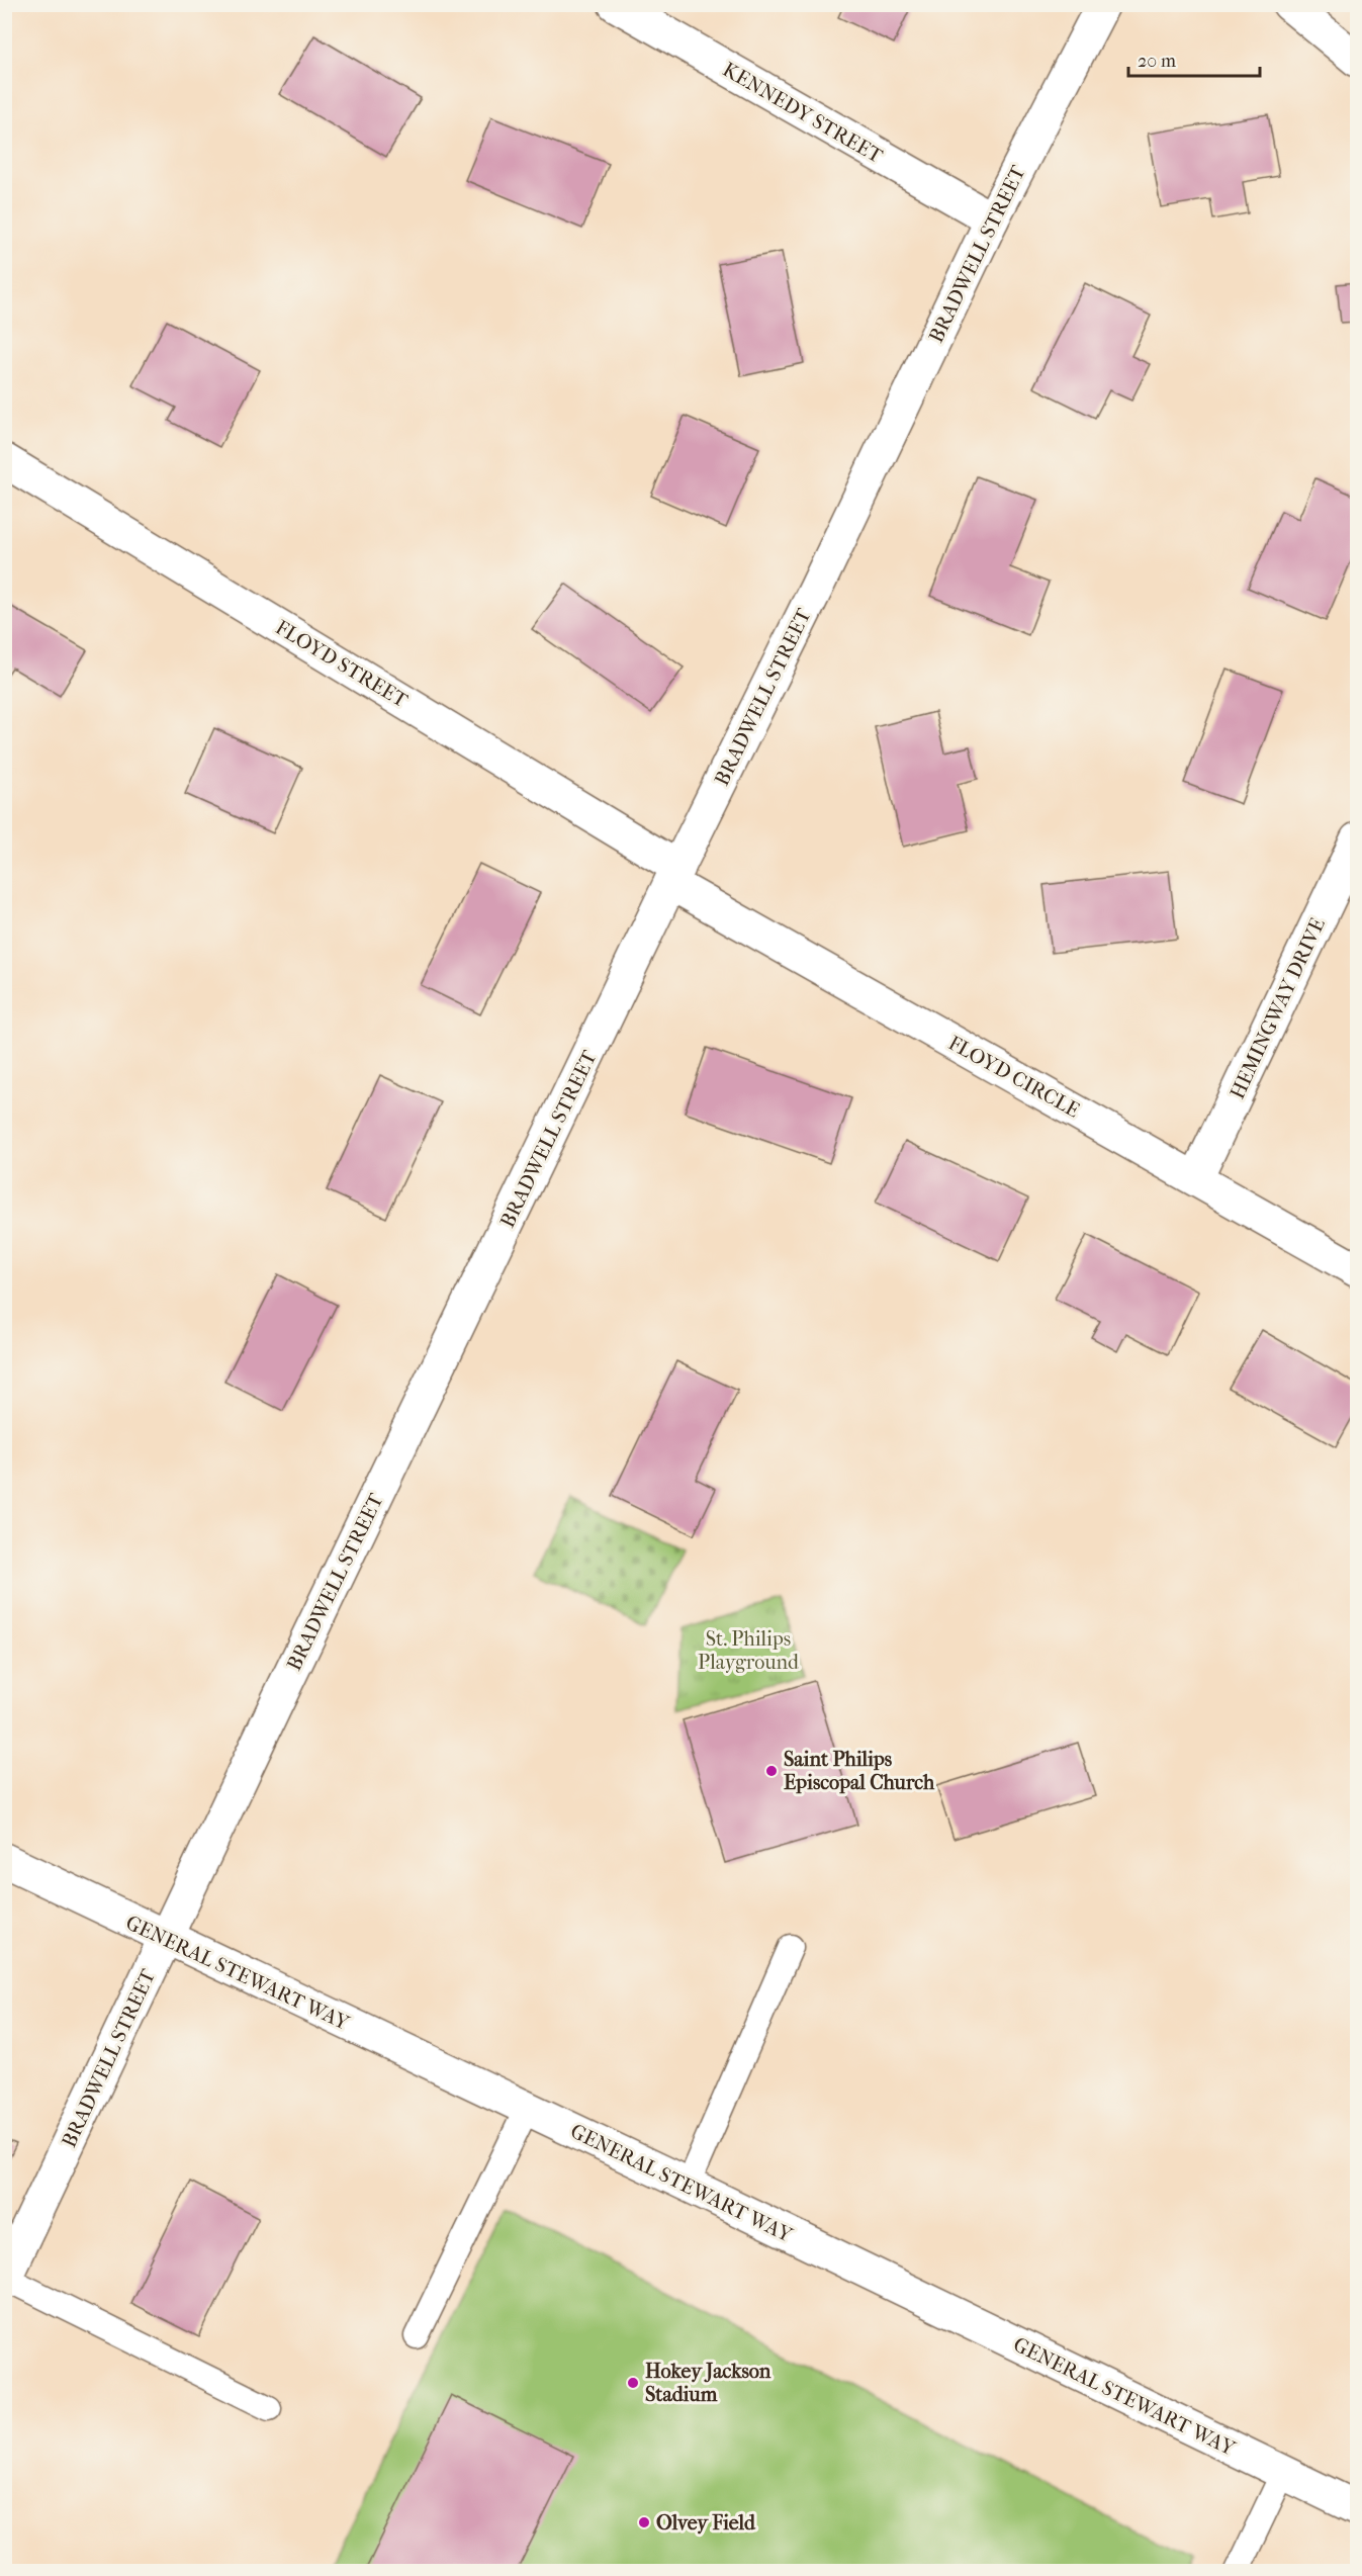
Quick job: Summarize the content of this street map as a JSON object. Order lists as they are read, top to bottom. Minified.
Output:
{"streets":{"street":["KENNEDY STREET","BRADWELL STREET","FLOYD STREET","HEMINGWAY DRIVE","FLOYD CIRCLE","GENERAL STEWART WAY"]},"crossings":[["KENNEDY STREET","BRADWELL STREET"],["BRADWELL STREET","FLOYD STREET"],["BRADWELL STREET","FLOYD CIRCLE"],["BRADWELL STREET","GENERAL STEWART WAY"],["FLOYD STREET","FLOYD CIRCLE"],["HEMINGWAY DRIVE","FLOYD CIRCLE"]],"parks":["St. Philips Playground"],"places":["Saint Philips Episcopal Church","Hokey Jackson Stadium","Olvey Field"],"scale_bar":"20 m"}
